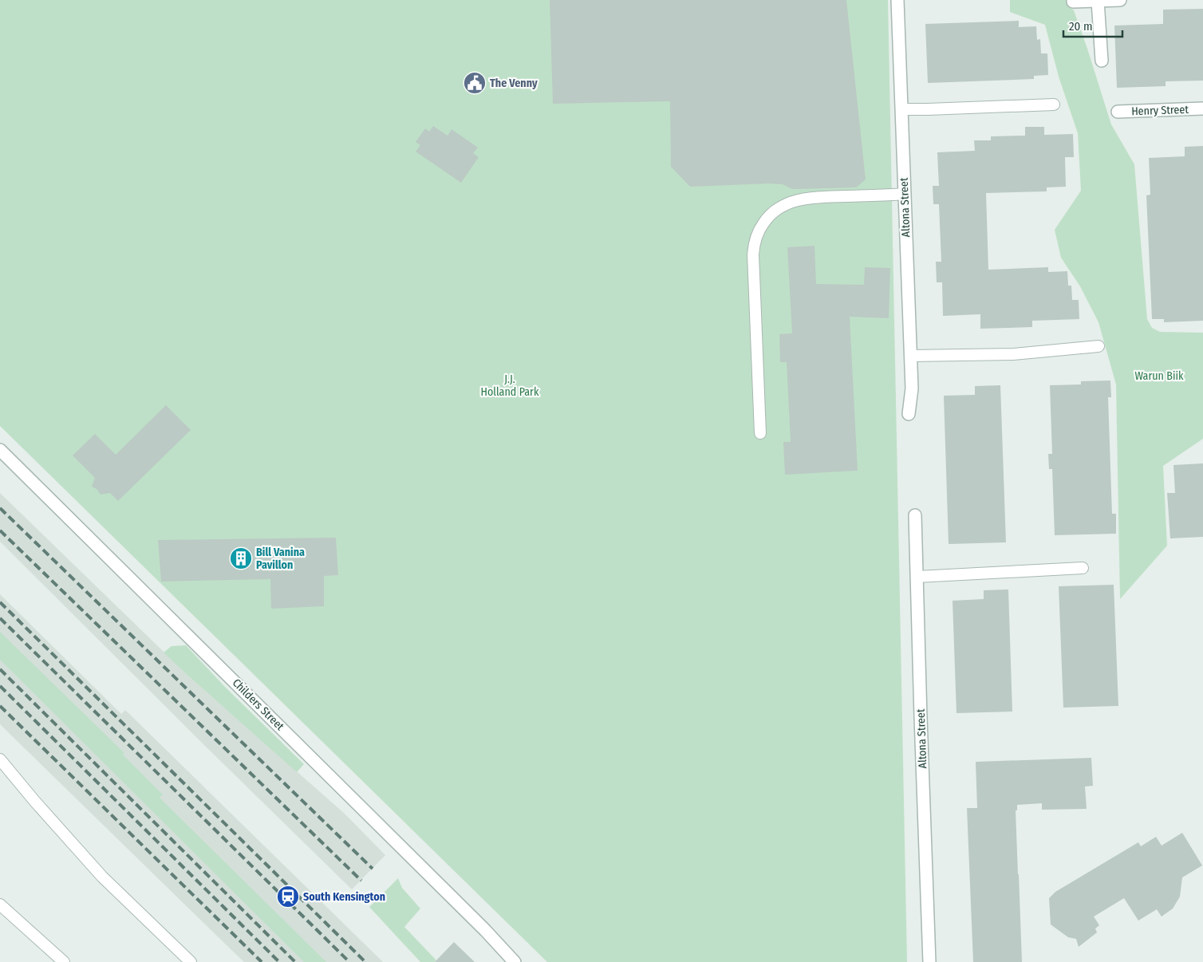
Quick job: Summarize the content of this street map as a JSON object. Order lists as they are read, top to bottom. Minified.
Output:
{"streets":{"street":["Henry Street","Altona Street","Childers Street"]},"parks":["Warun Biik","J.J. Holland Park"],"places":{"public building":["The Venny"],"building":["Bill Vanina Pavillon"],"station":["South Kensington"]},"scale_bar":"20 m"}
